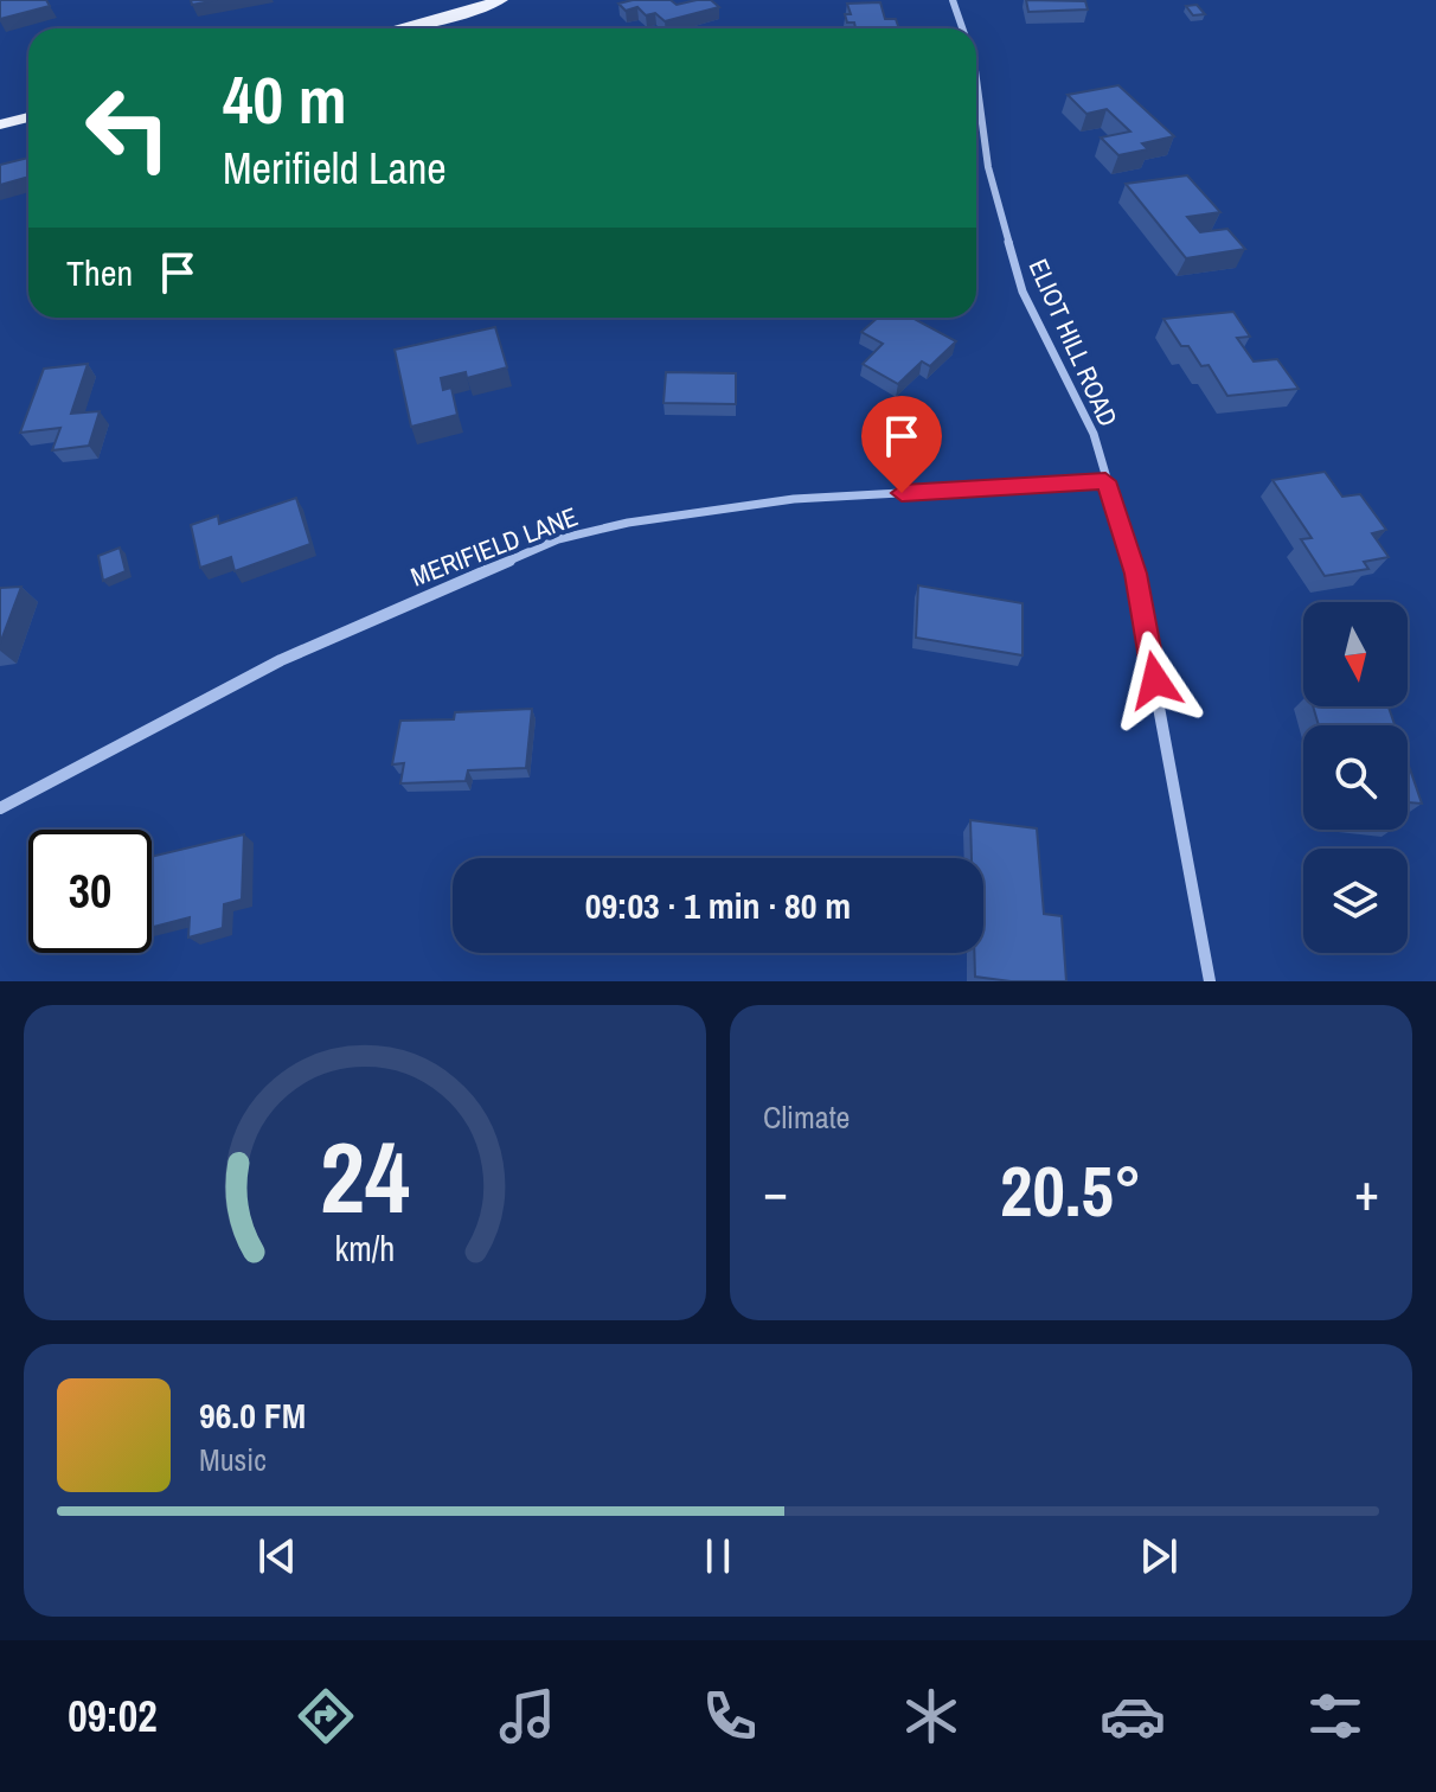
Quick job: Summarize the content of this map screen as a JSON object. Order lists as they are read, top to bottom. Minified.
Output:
{"streets":{"street":["ELIOT HILL ROAD","MERIFIELD LANE"]},"crossings":[["ELIOT HILL ROAD","MERIFIELD LANE"]],"north":"bottom","page":{"turn":["40 m","Merifield Lane"],"then":"Then","limit":"30","trip":"09:03 · 1 min · 80 m","tile":"Climate","heat":["−","20.5°","+"],"song":["96.0 FM","Music"],"tabs":"09:02","gauge":["24","km/h"]}}
